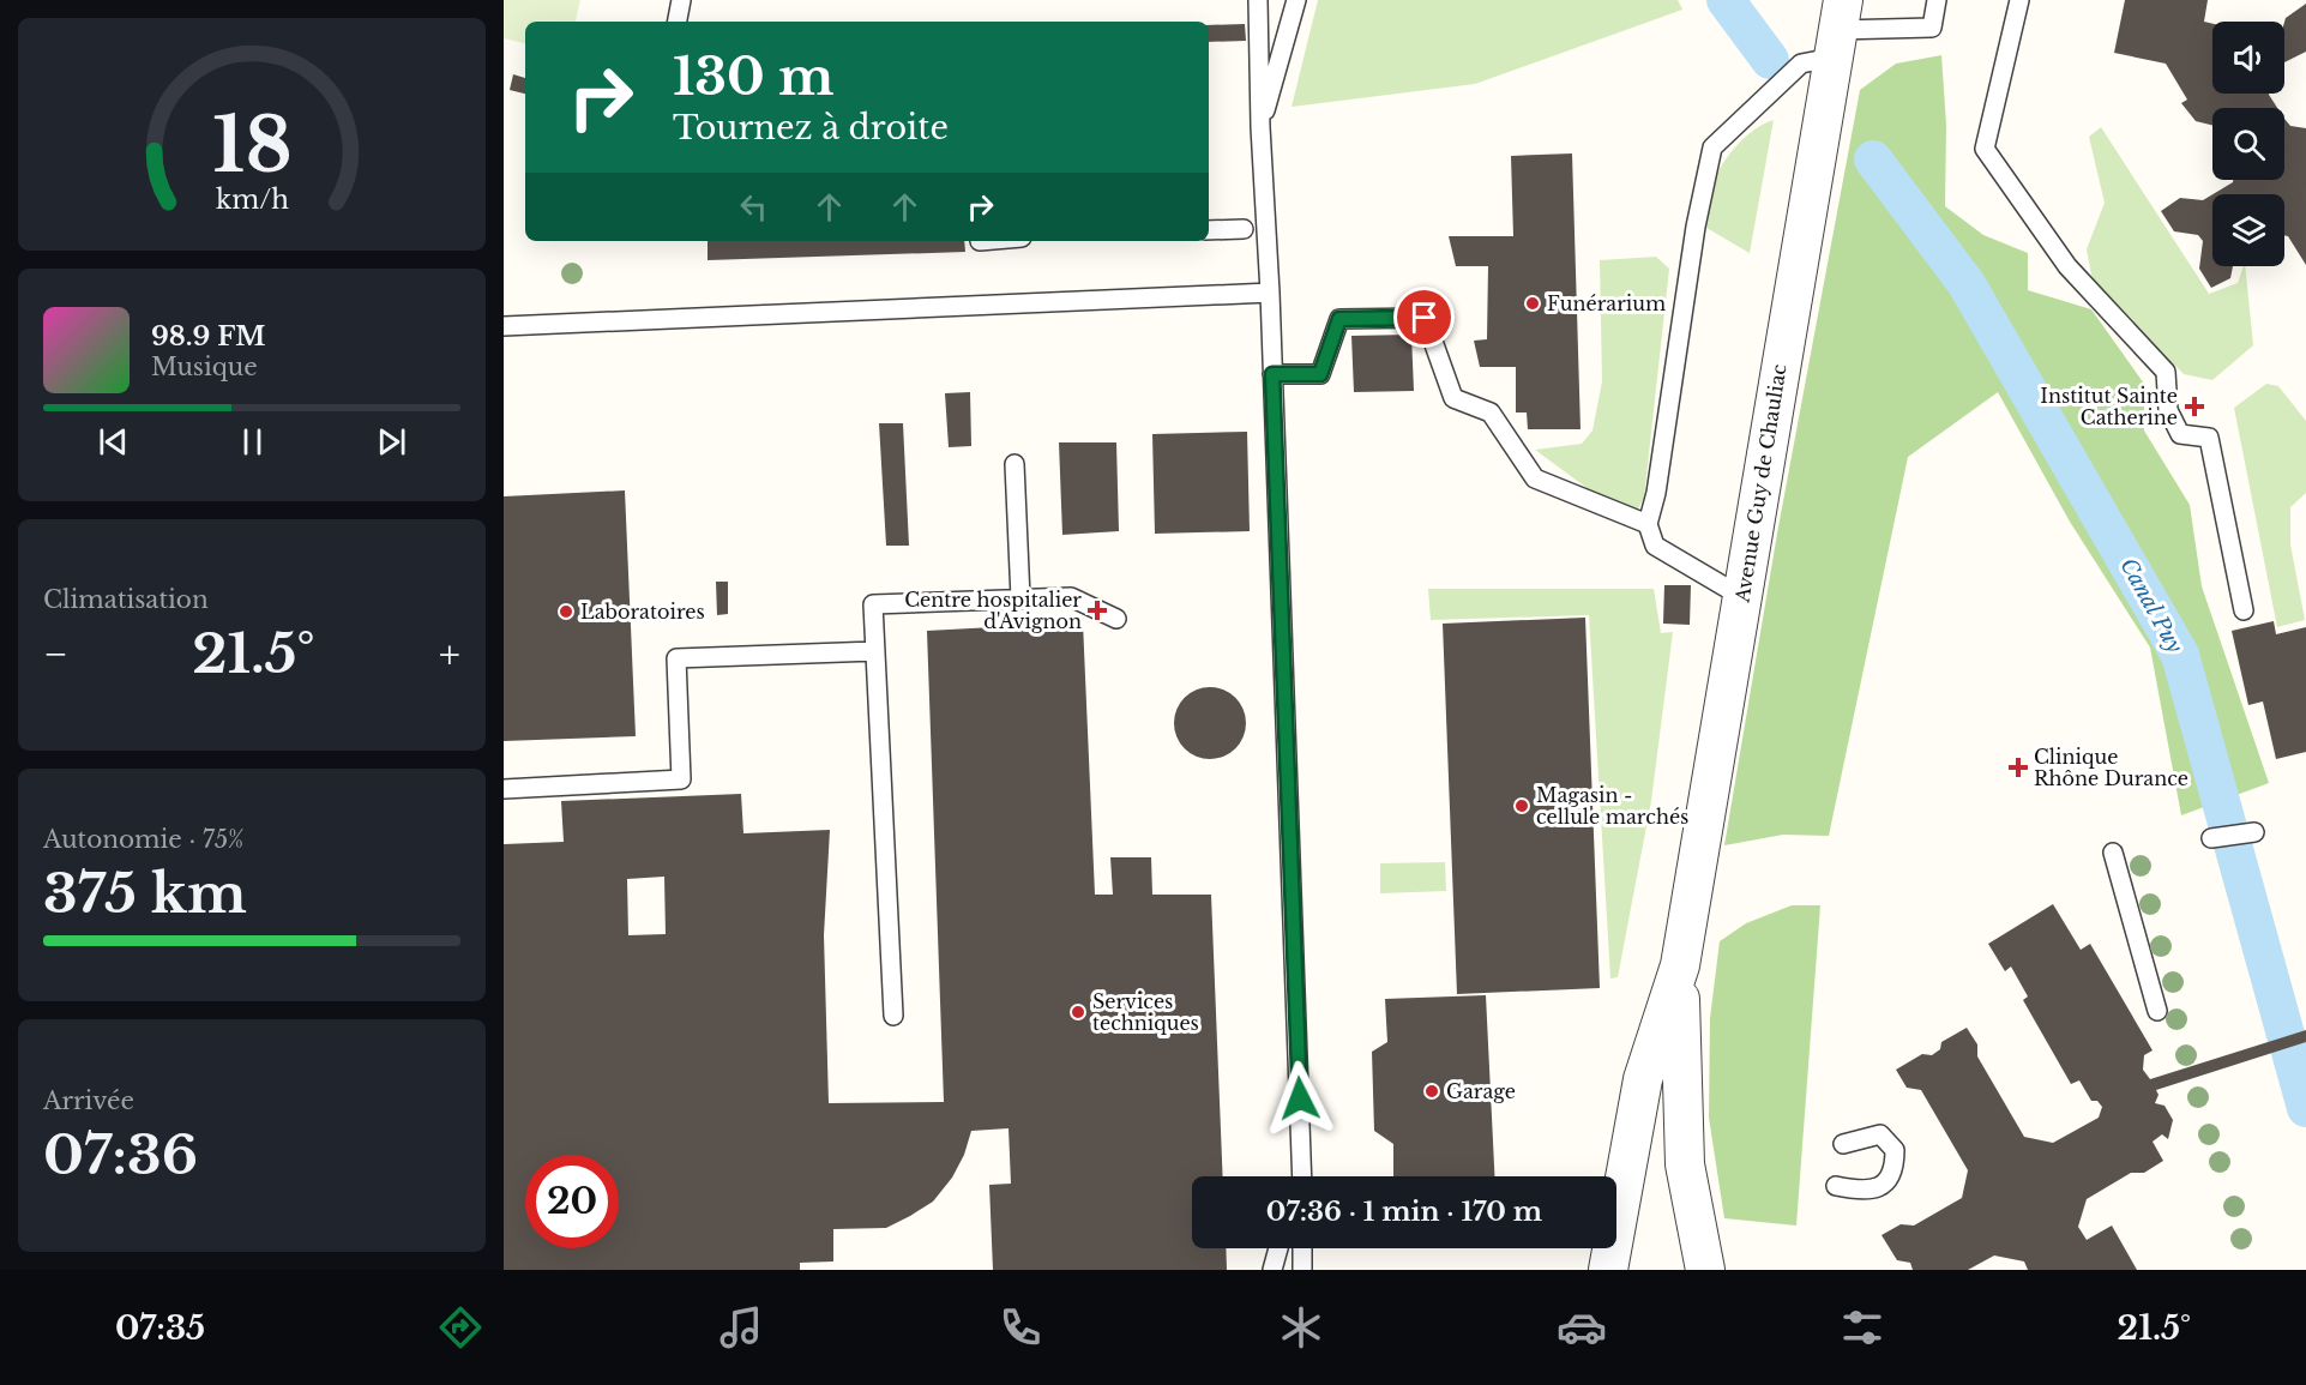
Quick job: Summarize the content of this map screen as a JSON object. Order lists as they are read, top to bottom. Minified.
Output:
{"streets":{"street":["Avenue Guy de Chauliac"]},"water":["Canal Puy"],"places":{"other":["Funérarium","Laboratoires","Magasin - cellule marchés","Services techniques","Garage"],"health":["Institut Sainte Catherine","Centre hospitalier d'Avignon","Clinique Rhône Durance"]},"page":{"turn":["130 m","Tournez à droite"],"song":["98.9 FM","Musique"],"tile":["Climatisation",["Autonomie · 75%","375 km"],["Arrivée","07:36"]],"heat":["−","21.5°","+"],"limit":"20","trip":"07:36 · 1 min · 170 m","tabs":["07:35","21.5°"],"gauge":["18","km/h"]}}
